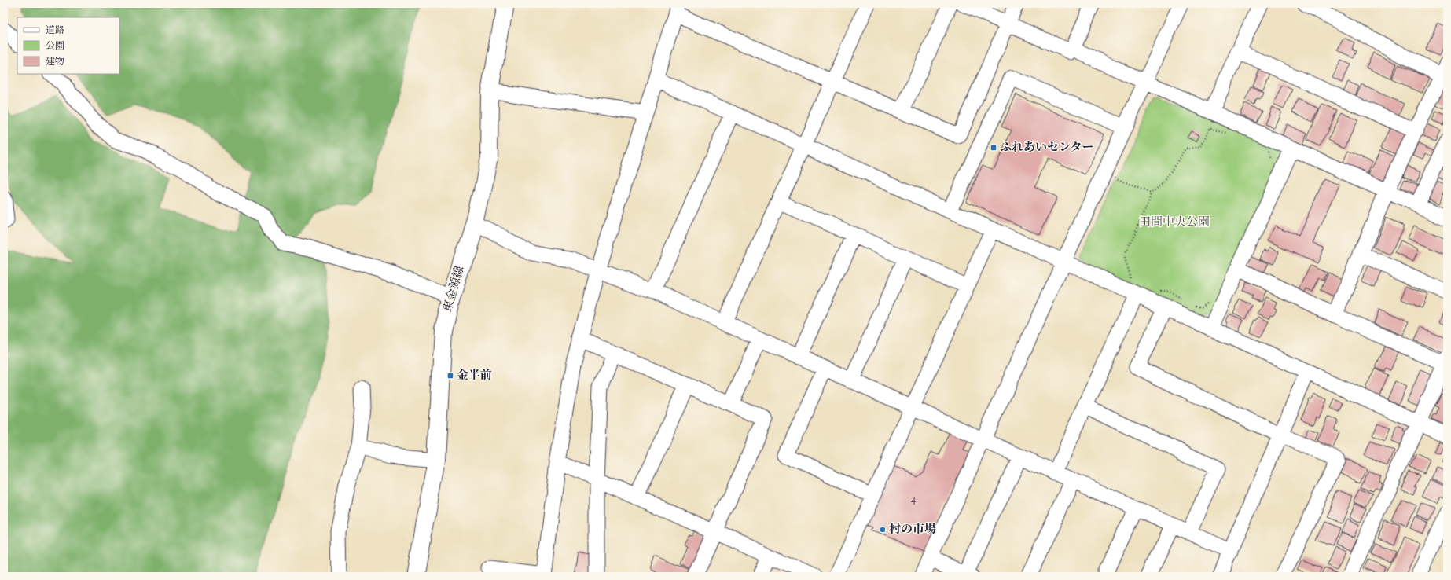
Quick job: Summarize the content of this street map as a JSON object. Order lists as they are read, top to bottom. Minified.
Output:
{"streets":{"main road":["東金源線"]},"parks":["田間中央公園"],"places":{"transit":["ふれあいセンター","金半前"],"other":["村の市場"]},"house_numbers":["4"],"legend":["道路","公園","建物"]}
